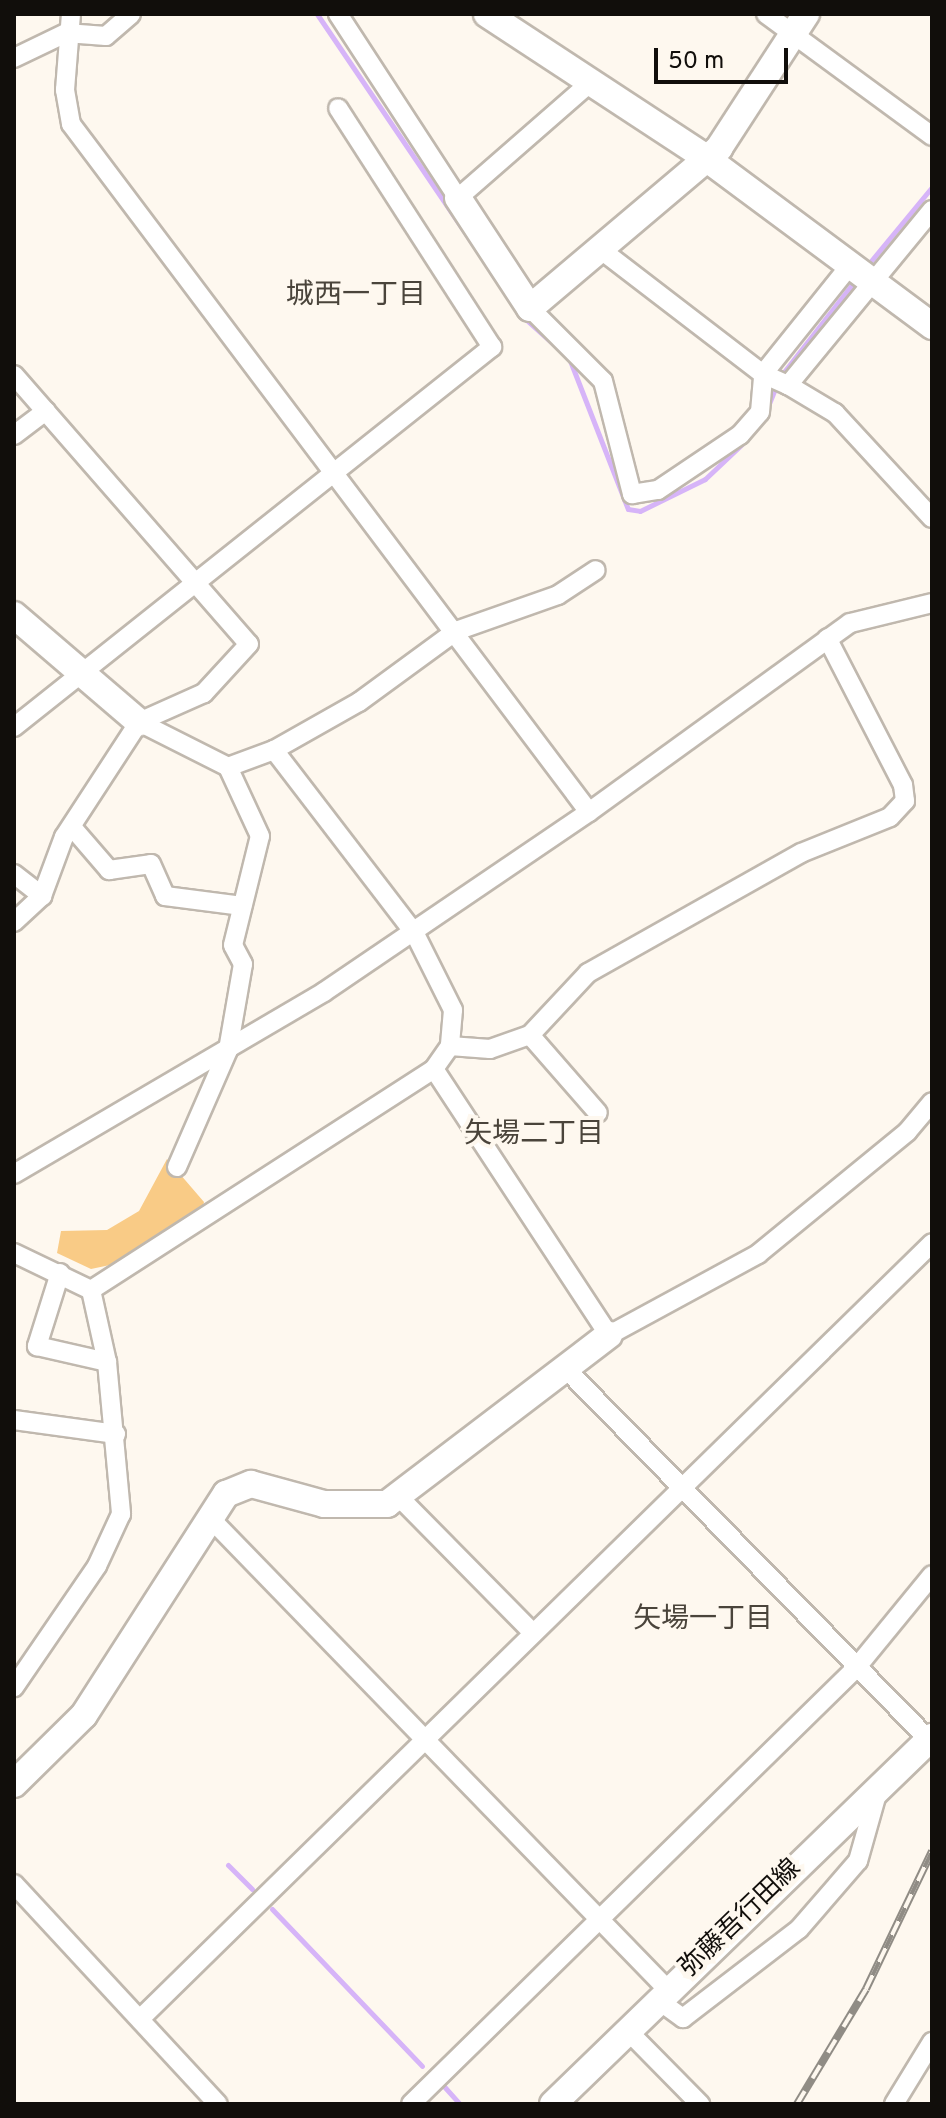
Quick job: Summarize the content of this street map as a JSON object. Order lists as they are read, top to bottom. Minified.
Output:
{"streets":{"street":["弥藤吾行田線"]},"districts":["城西一丁目","矢場二丁目","矢場一丁目"],"scale_bar":"50 m"}
